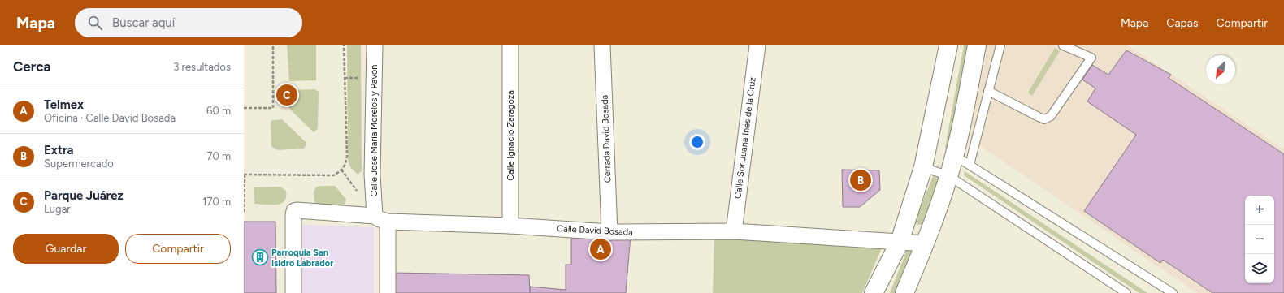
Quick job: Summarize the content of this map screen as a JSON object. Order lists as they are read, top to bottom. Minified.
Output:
{"streets":{"street":["Calle José María Morelos y Pavón","Calle Ignacio Zaragoza","Calle Sor Juana Inés de la Cruz","Cerrada David Bosada","Calle David Bosada"]},"crossings":[["Calle José María Morelos y Pavón","Calle David Bosada"],["Calle Ignacio Zaragoza","Calle David Bosada"],["Calle Sor Juana Inés de la Cruz","Calle David Bosada"],["Cerrada David Bosada","Calle David Bosada"]],"places":{"building":["Parroquia San Isidro Labrador"]},"north":"bottom left","page":{"header":"Mapa","search":"Buscar aquí","nav":["Mapa","Capas","Compartir"],"heading":["Cerca","3 resultados"],"pins":["C","B","A"],"list":[{"mark":"A","name":"Telmex","note":"Oficina · Calle David Bosada","value":"60 m"},{"mark":"B","name":"Extra","note":"Supermercado","value":"70 m"},{"mark":"C","name":"Parque Juárez","note":"Lugar","value":"170 m"}],"map_buttons":["+","−"],"buttons":["Guardar","Compartir"]}}
